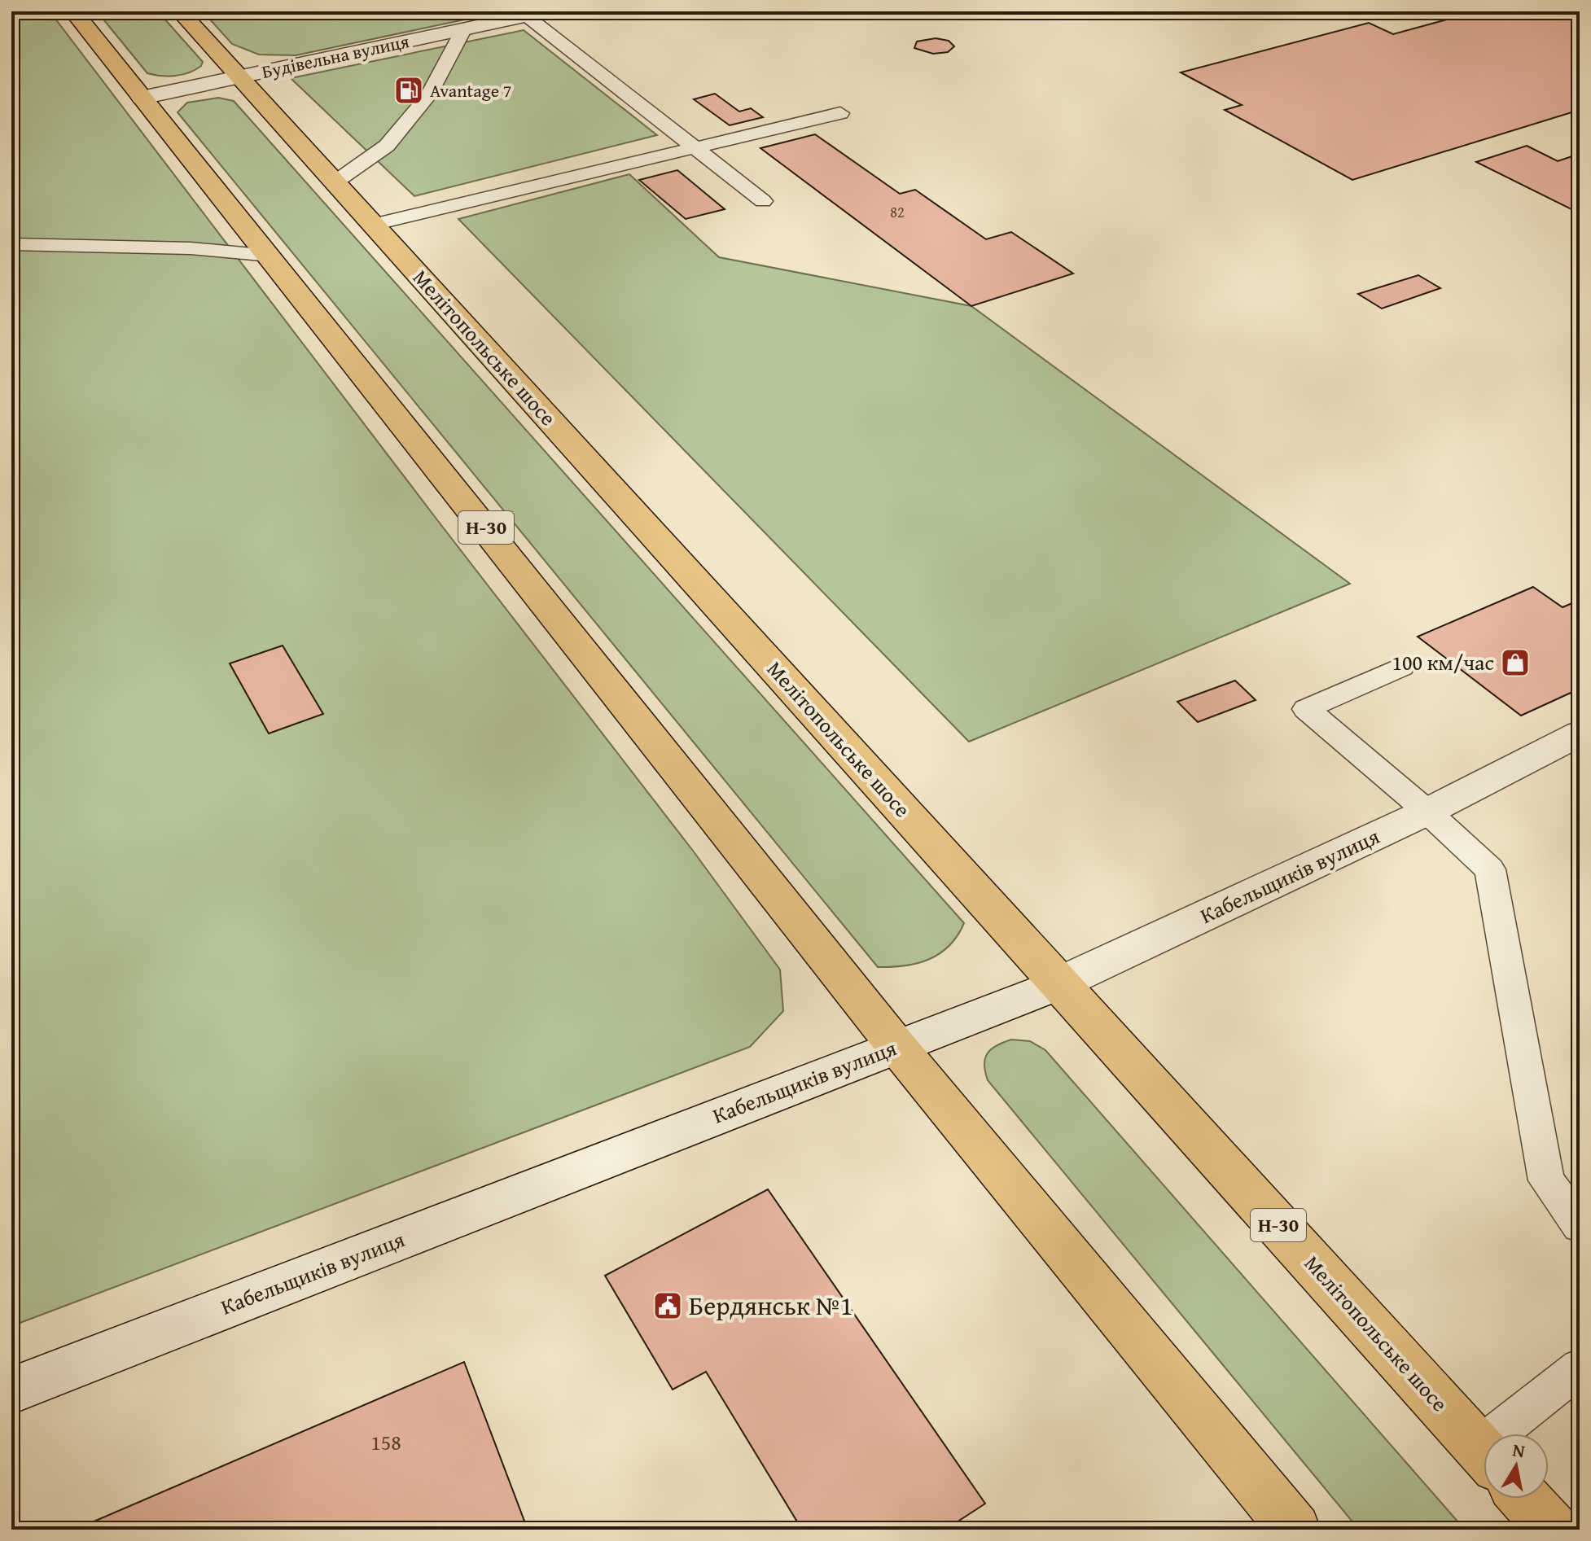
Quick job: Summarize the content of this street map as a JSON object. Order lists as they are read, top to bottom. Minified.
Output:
{"streets":{"main road":["Мелітопольське шосе","Н-30"],"street":["Будівельна вулиця","Кабельщиків вулиця"]},"crossings":[["Будівельна вулиця","Мелітопольське шосе"],["Будівельна вулиця","Н-30"],["Мелітопольське шосе","Кабельщиків вулиця"],["Н-30","Кабельщиків вулиця"]],"places":{"fuel station":["Avantage 7"],"shop":["100 км/час"],"public building":["Бердянськ №1"]},"house_numbers":["82","158"],"north":"top"}
